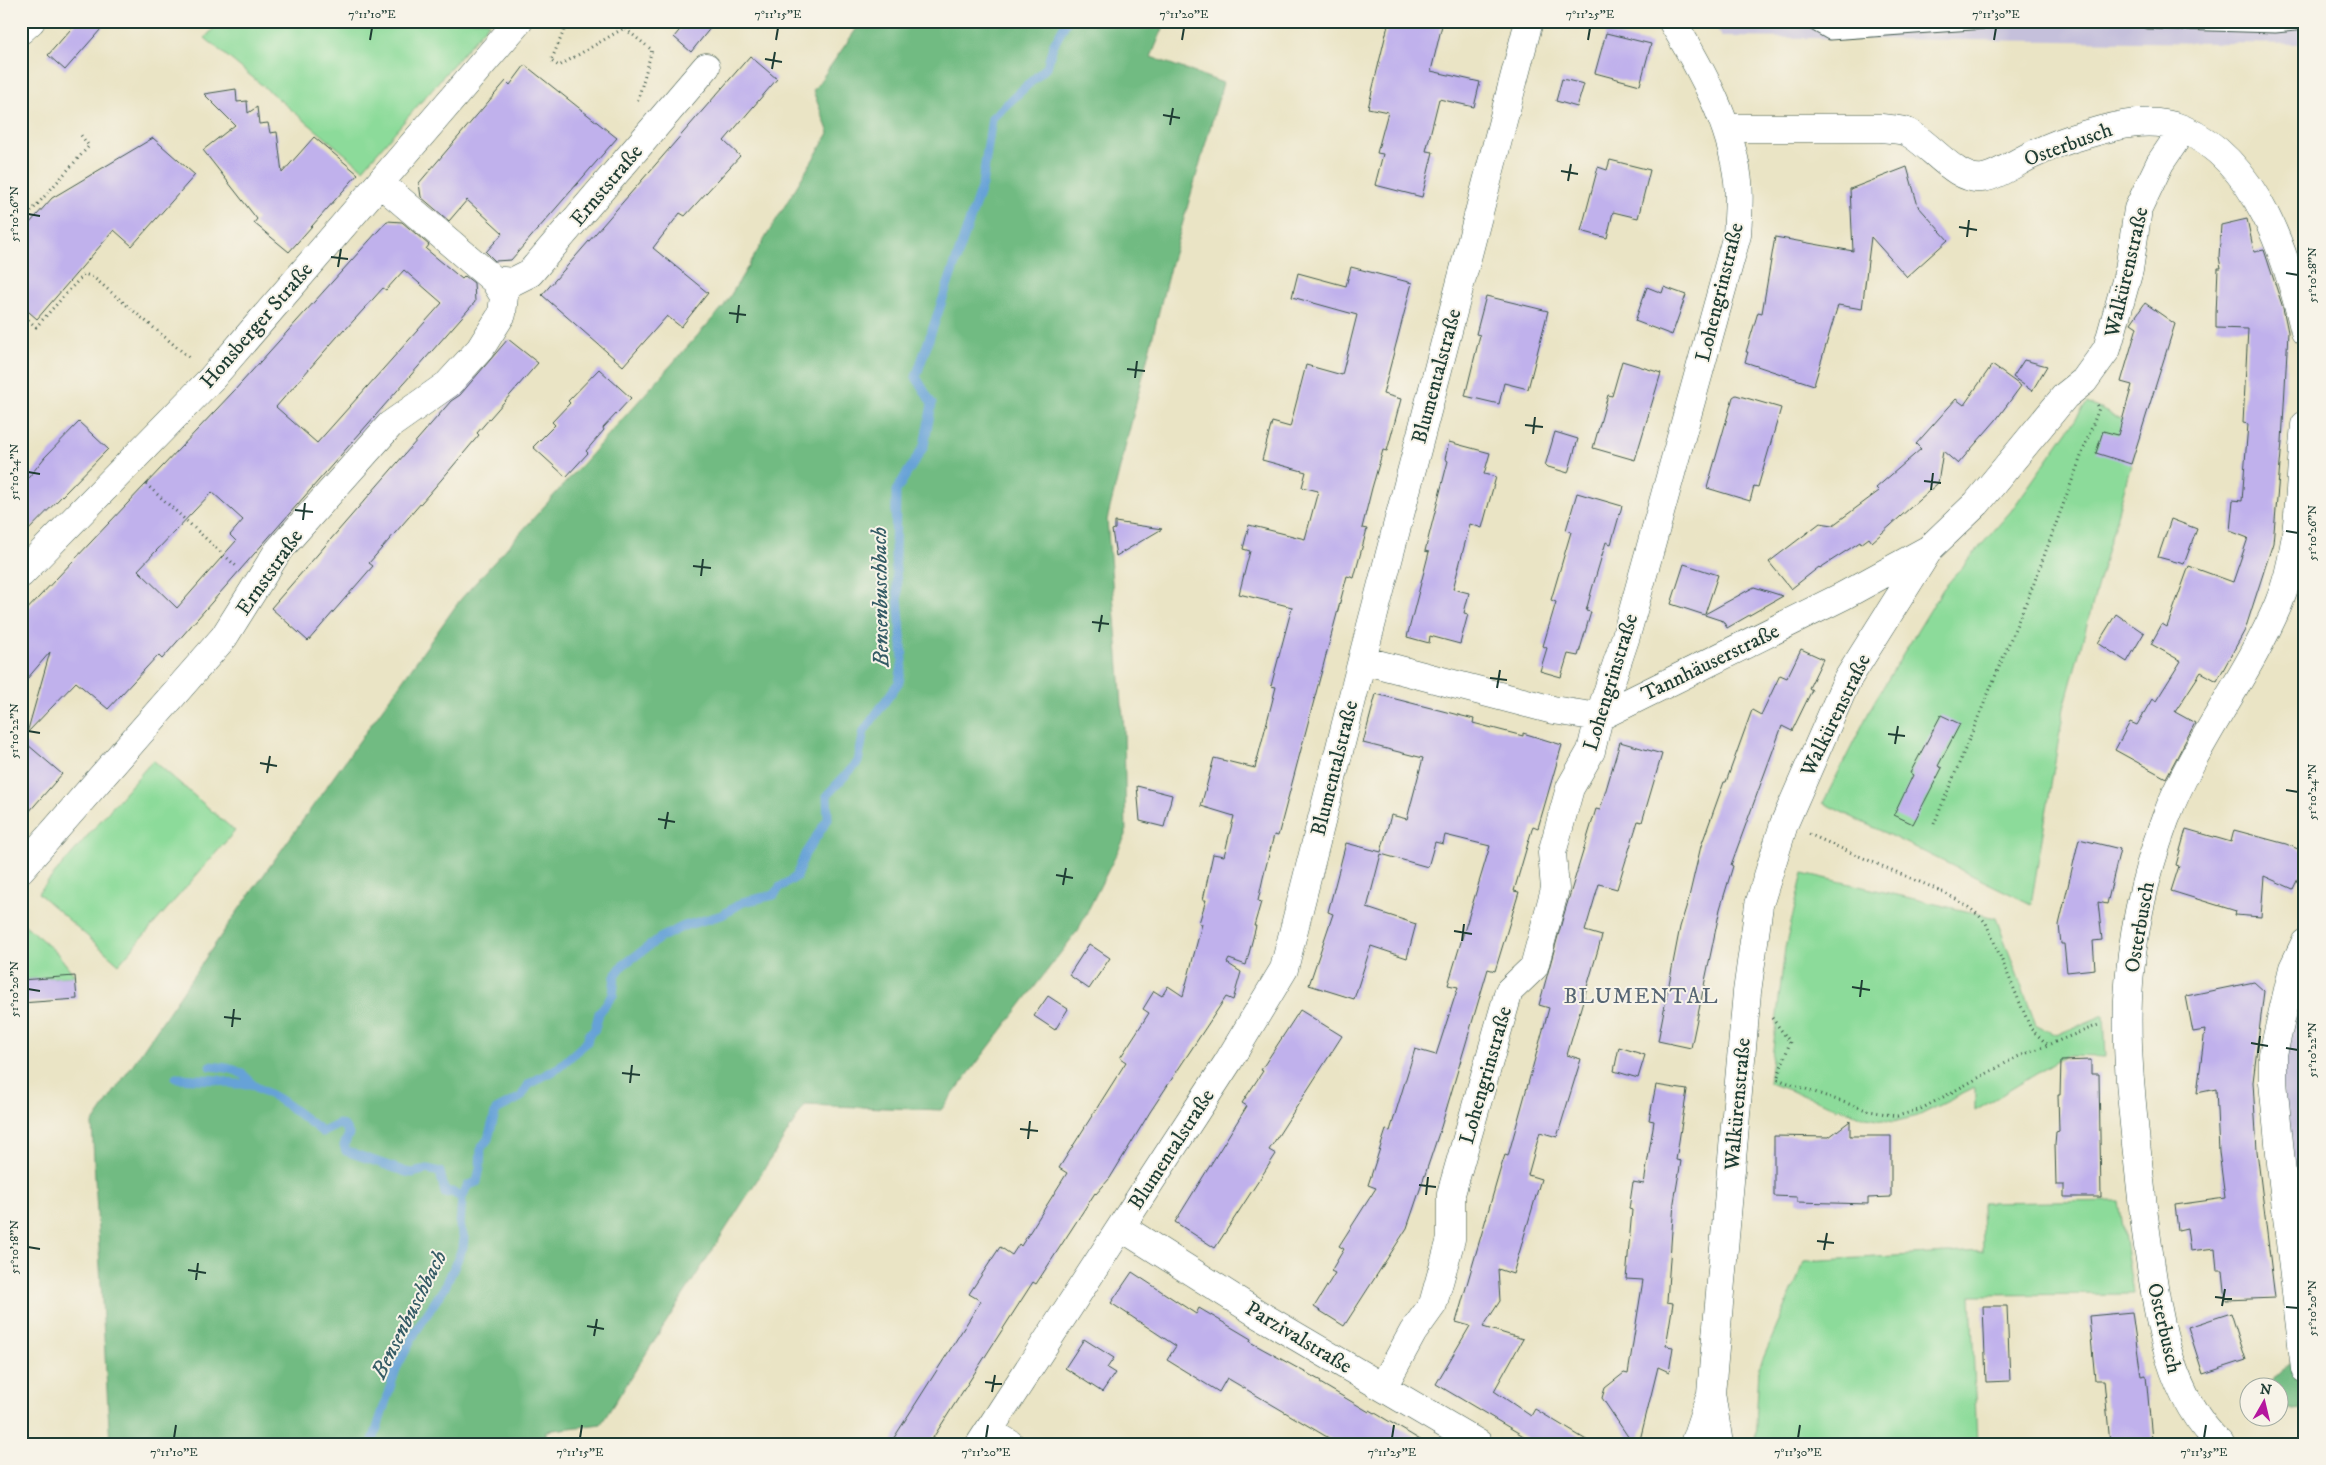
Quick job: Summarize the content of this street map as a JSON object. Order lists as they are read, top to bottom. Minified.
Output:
{"streets":{"street":["Osterbusch","Ernststraße","Walkürenstraße","Lohengrinstraße","Honsberger Straße","Blumentalstraße","Tannhäuserstraße","Parzivalstraße"]},"crossings":[["Osterbusch","Walkürenstraße"],["Osterbusch","Lohengrinstraße"],["Ernststraße","Honsberger Straße"],["Walkürenstraße","Tannhäuserstraße"],["Lohengrinstraße","Tannhäuserstraße"],["Lohengrinstraße","Parzivalstraße"],["Blumentalstraße","Parzivalstraße"]],"districts":["BLUMENTAL"],"water":["Bensenbuschbach"],"north":"top","coordinates":["7°11'10\"E","7°11'15\"E","7°11'20\"E","7°11'25\"E","7°11'30\"E","51°10'26\"N","51°10'28\"N","51°10'24\"N","51°10'22\"N","51°10'20\"N","51°10'18\"N","7°11'35\"E"]}
